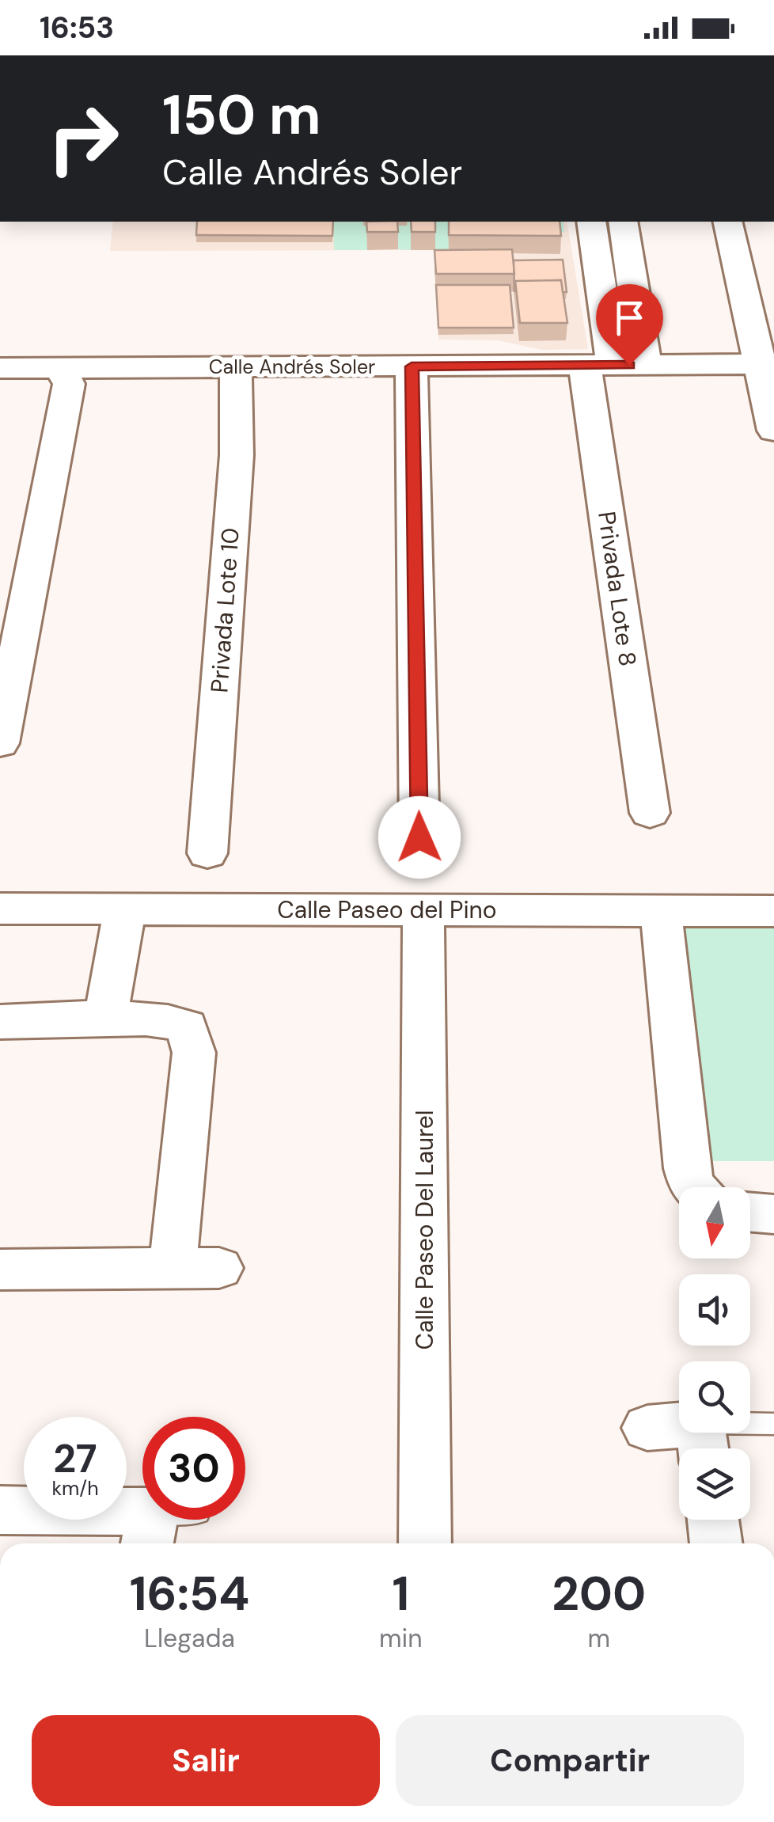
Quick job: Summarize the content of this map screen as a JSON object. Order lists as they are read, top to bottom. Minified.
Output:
{"streets":{"street":["Calle Andrés Soler","Privada Lote 8","Privada Lote 10","Calle Paseo del Pino","Calle Paseo Del Laurel"]},"crossings":[["Calle Andrés Soler","Privada Lote 8"],["Calle Andrés Soler","Privada Lote 10"],["Calle Paseo del Pino","Calle Paseo Del Laurel"]],"north":"bottom","page":{"status":"16:53","turn":["150 m","Calle Andrés Soler"],"speed":"27 km/h","limit":"30","eta":["16:54","Llegada","1","min","200","m"],"buttons":["Salir","Compartir"]}}
